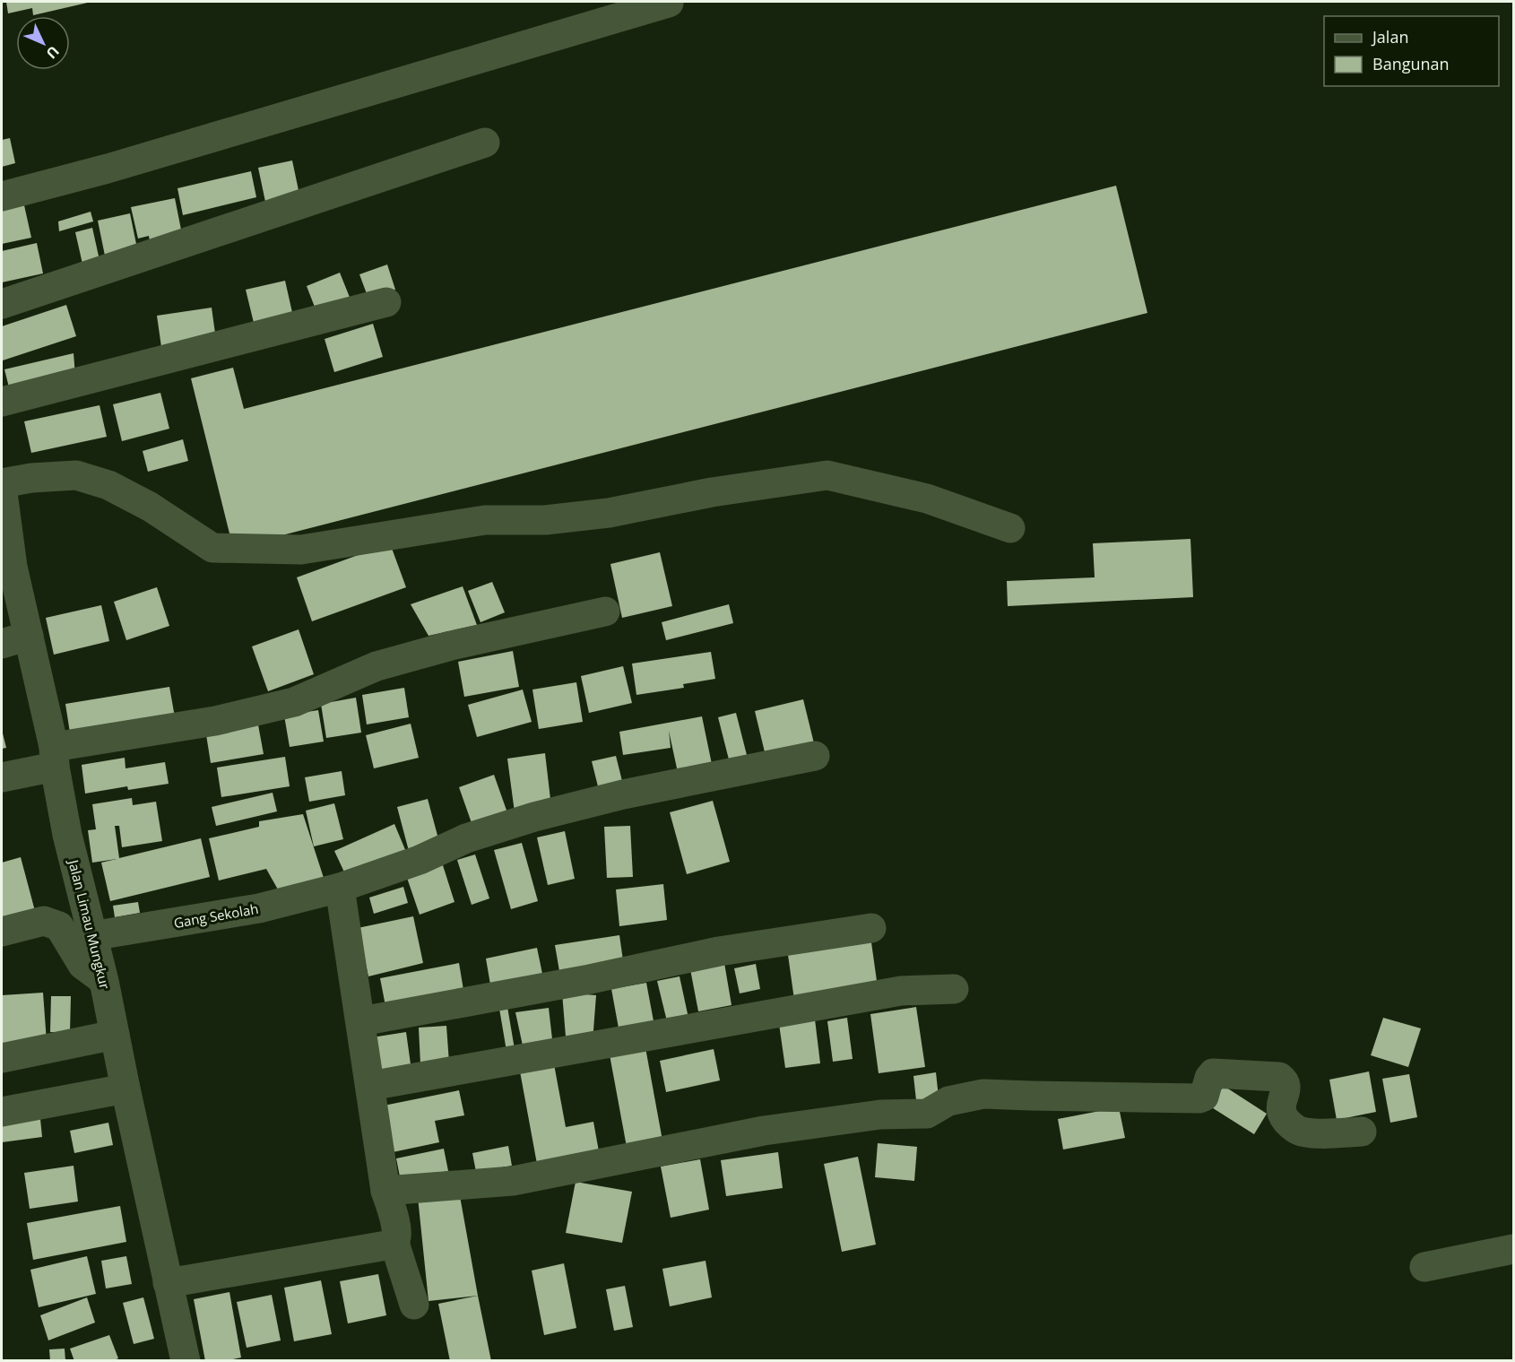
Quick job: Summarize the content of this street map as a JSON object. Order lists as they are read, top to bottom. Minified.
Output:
{"streets":{"street":["Gang Sekolah","Jalan Limau Mungkur"]},"crossings":[["Gang Sekolah","Jalan Limau Mungkur"]],"legend":["Jalan","Bangunan"],"north":"bottom right"}
